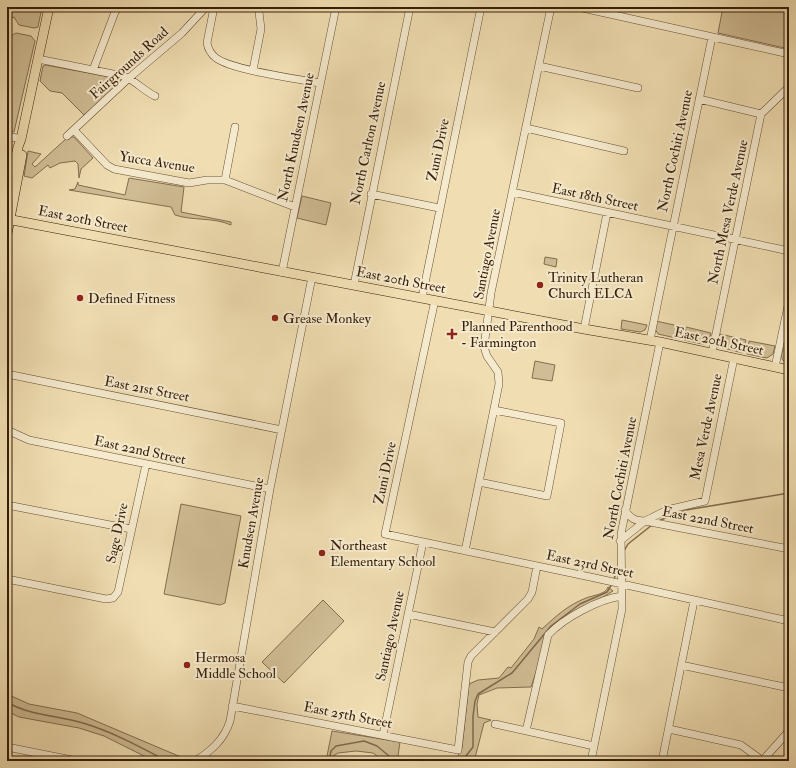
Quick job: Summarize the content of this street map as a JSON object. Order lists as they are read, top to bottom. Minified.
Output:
{"streets":{"main road":["East 20th Street"],"street":["Fairgrounds Road","North Knudsen Avenue","North Carlton Avenue","Zuni Drive","North Cochiti Avenue","Yucca Avenue","East 18th Street","North Mesa Verde Avenue","Santiago Avenue","East 21st Street","Mesa Verde Avenue","East 22nd Street","Knudsen Avenue","Sage Drive","East 23rd Street","East 25th Street"]},"crossings":[["Fairgrounds Road","Yucca Avenue"],["North Knudsen Avenue","Yucca Avenue"],["North Knudsen Avenue","East 20th Street"],["North Carlton Avenue","East 20th Street"],["Zuni Drive","East 20th Street"],["Zuni Drive","East 23rd Street"],["North Cochiti Avenue","East 18th Street"],["North Cochiti Avenue","East 20th Street"],["North Cochiti Avenue","East 22nd Street"],["North Cochiti Avenue","East 23rd Street"],["East 18th Street","North Mesa Verde Avenue"],["East 18th Street","Santiago Avenue"],["North Mesa Verde Avenue","East 20th Street"],["East 20th Street","Santiago Avenue"],["East 20th Street","Mesa Verde Avenue"],["East 20th Street","Knudsen Avenue"],["Santiago Avenue","East 23rd Street"],["Santiago Avenue","East 25th Street"],["East 21st Street","Knudsen Avenue"],["Mesa Verde Avenue","East 22nd Street"],["East 22nd Street","Knudsen Avenue"],["East 22nd Street","Sage Drive"],["Knudsen Avenue","East 25th Street"]],"places":{"other":["Trinity Lutheran Church ELCA","Defined Fitness","Grease Monkey","Northeast Elementary School","Hermosa Middle School"],"health":["Planned Parenthood - Farmington"]}}
